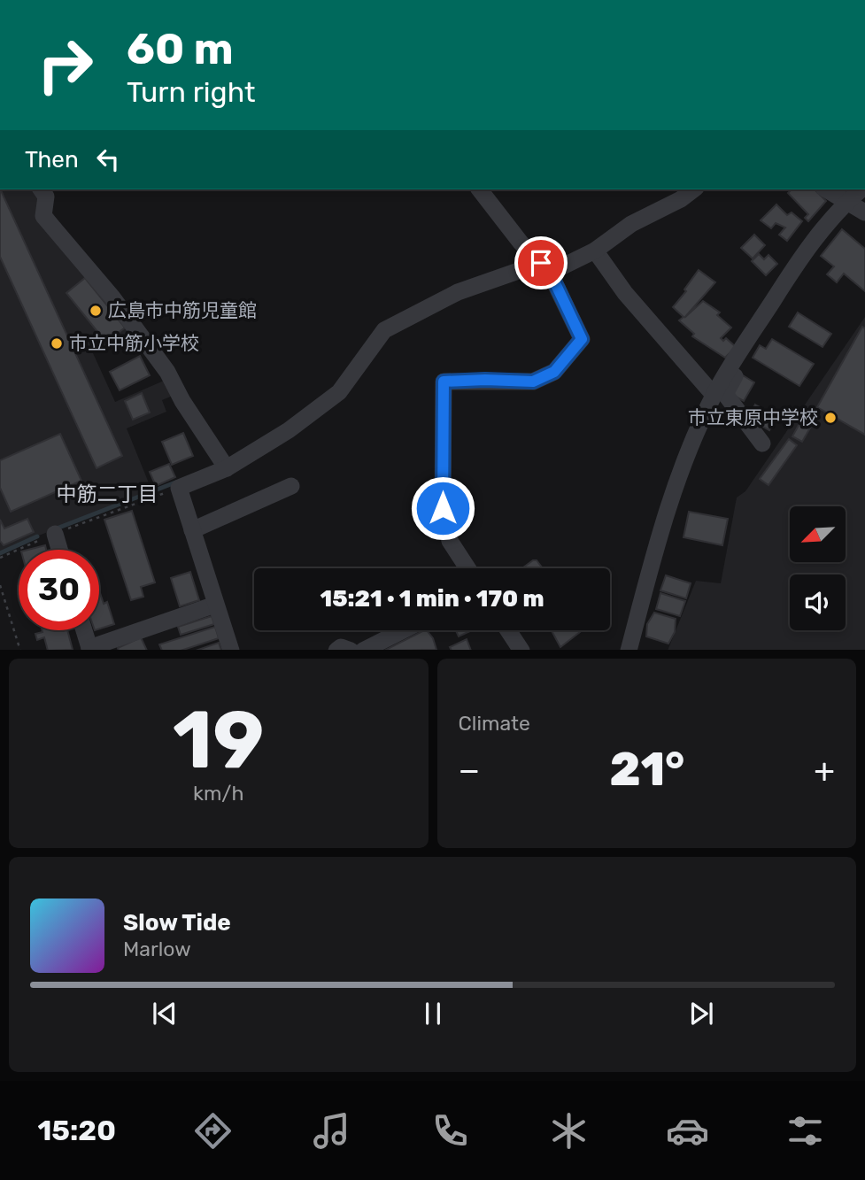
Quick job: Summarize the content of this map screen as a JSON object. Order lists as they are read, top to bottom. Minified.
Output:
{"districts":["中筋二丁目"],"places":["広島市中筋児童館","市立中筋小学校","市立東原中学校"],"north":"bottom left","page":{"turn":["60 m","Turn right"],"then":"Then","limit":"30","trip":"15:21 · 1 min · 170 m","tile":[["19","km/h"],"Climate"],"heat":["−","21°","+"],"song":["Slow Tide","Marlow"],"tabs":"15:20"}}
